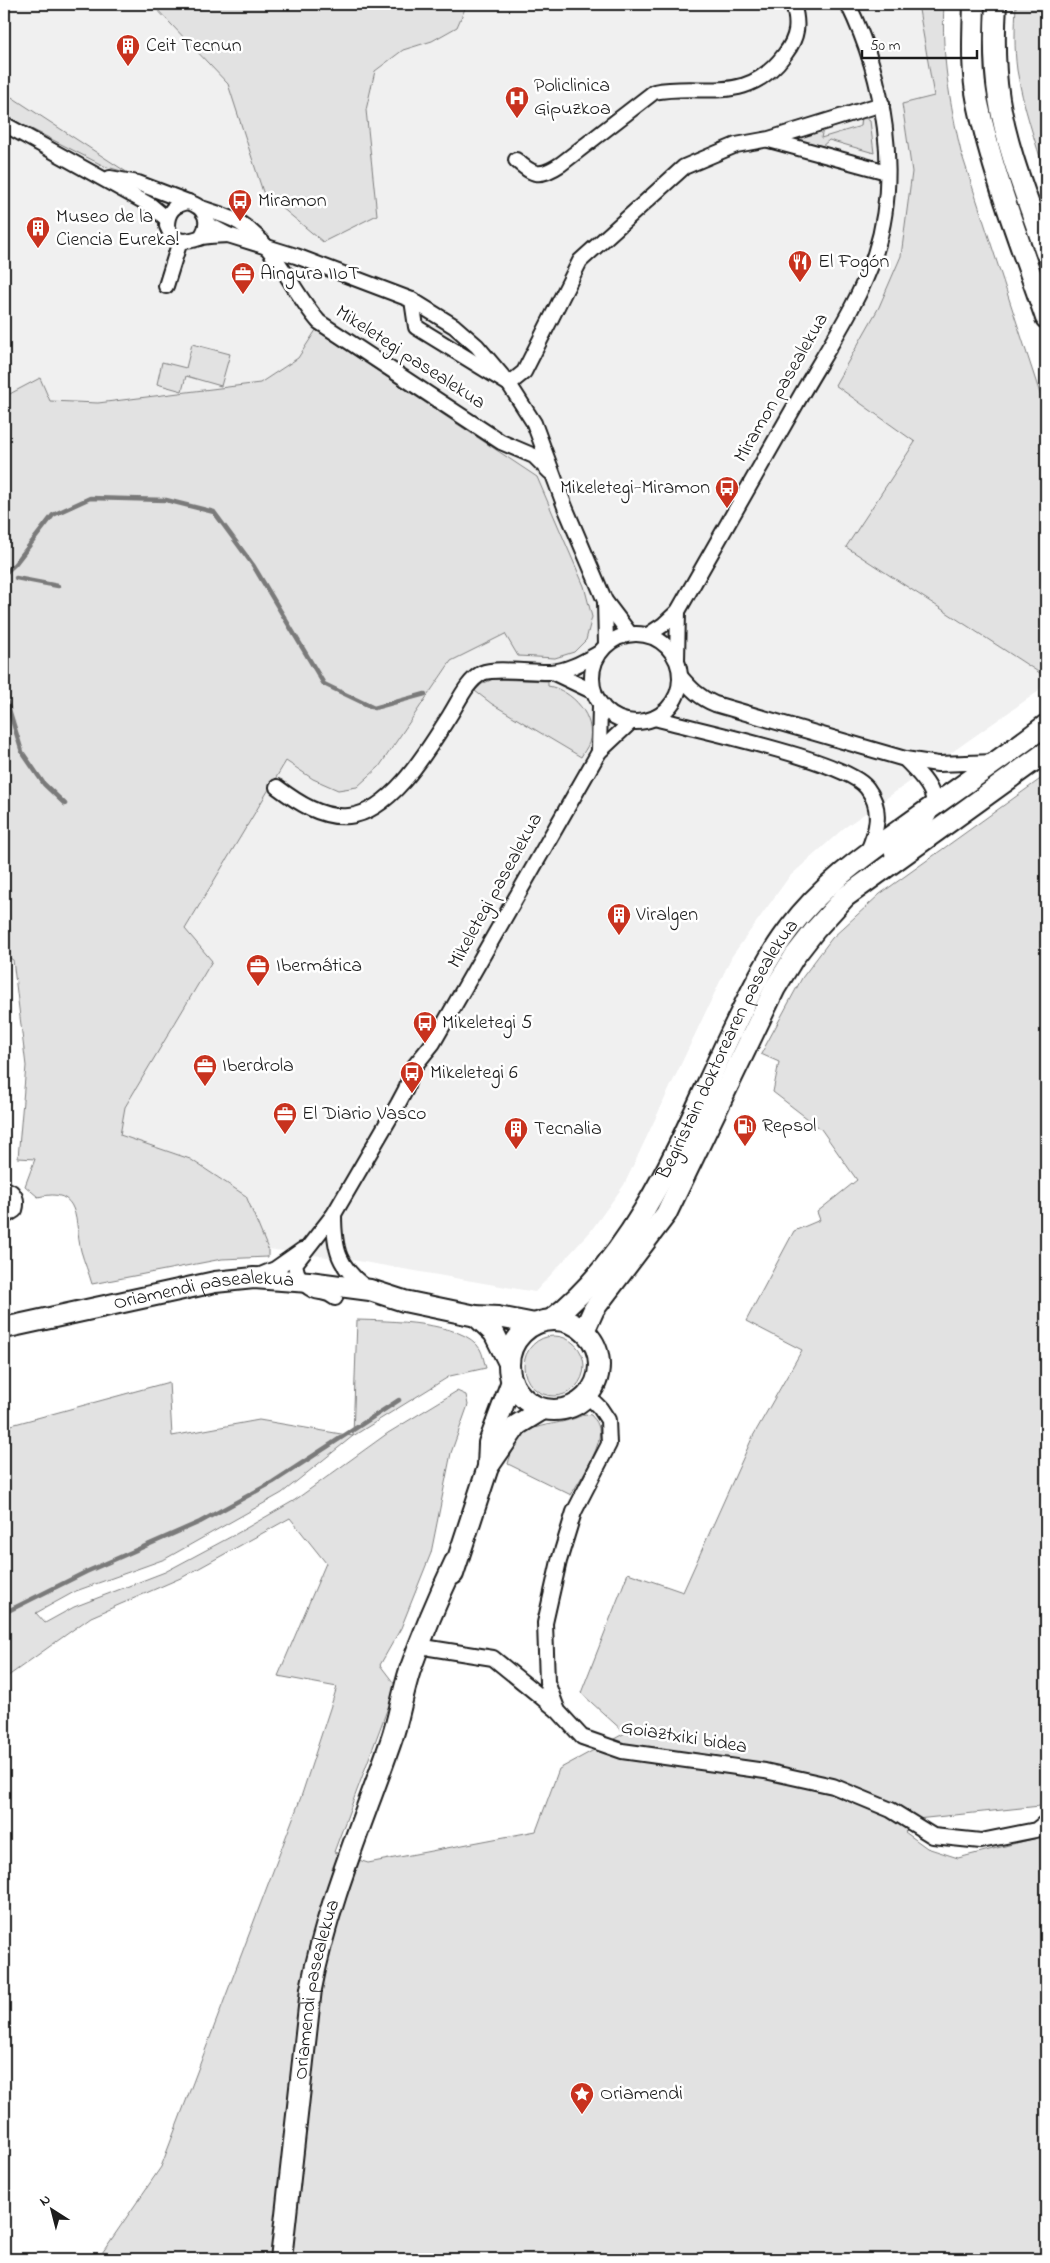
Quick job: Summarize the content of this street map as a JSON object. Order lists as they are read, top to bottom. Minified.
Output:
{"streets":{"main road":["Begiristain doktorearen pasealekua","Oriamendi pasealekua"],"street":["Mikeletegi pasealekua","Miramon pasealekua","Goiaztxiki bidea"]},"crossings":[["Mikeletegi pasealekua","Miramon pasealekua"],["Mikeletegi pasealekua","Oriamendi pasealekua"],["Begiristain doktorearen pasealekua","Oriamendi pasealekua"],["Begiristain doktorearen pasealekua","Goiaztxiki bidea"],["Oriamendi pasealekua","Goiaztxiki bidea"]],"places":{"building":["Ceit Tecnun","Museo de la Ciencia Eureka!","Viralgen","Tecnalia"],"hospital":["Policlinica Gipuzkoa"],"bus stop":["Miramon","Mikeletegi-Miramon","Mikeletegi 5","Mikeletegi 6"],"restaurant":["El Fogón"],"office":["Aingura IIoT","Ibermática","Iberdrola","El Diario Vasco"],"fuel station":["Repsol"],"place":["Oriamendi"]},"scale_bar":"50 m","north":"top left"}
